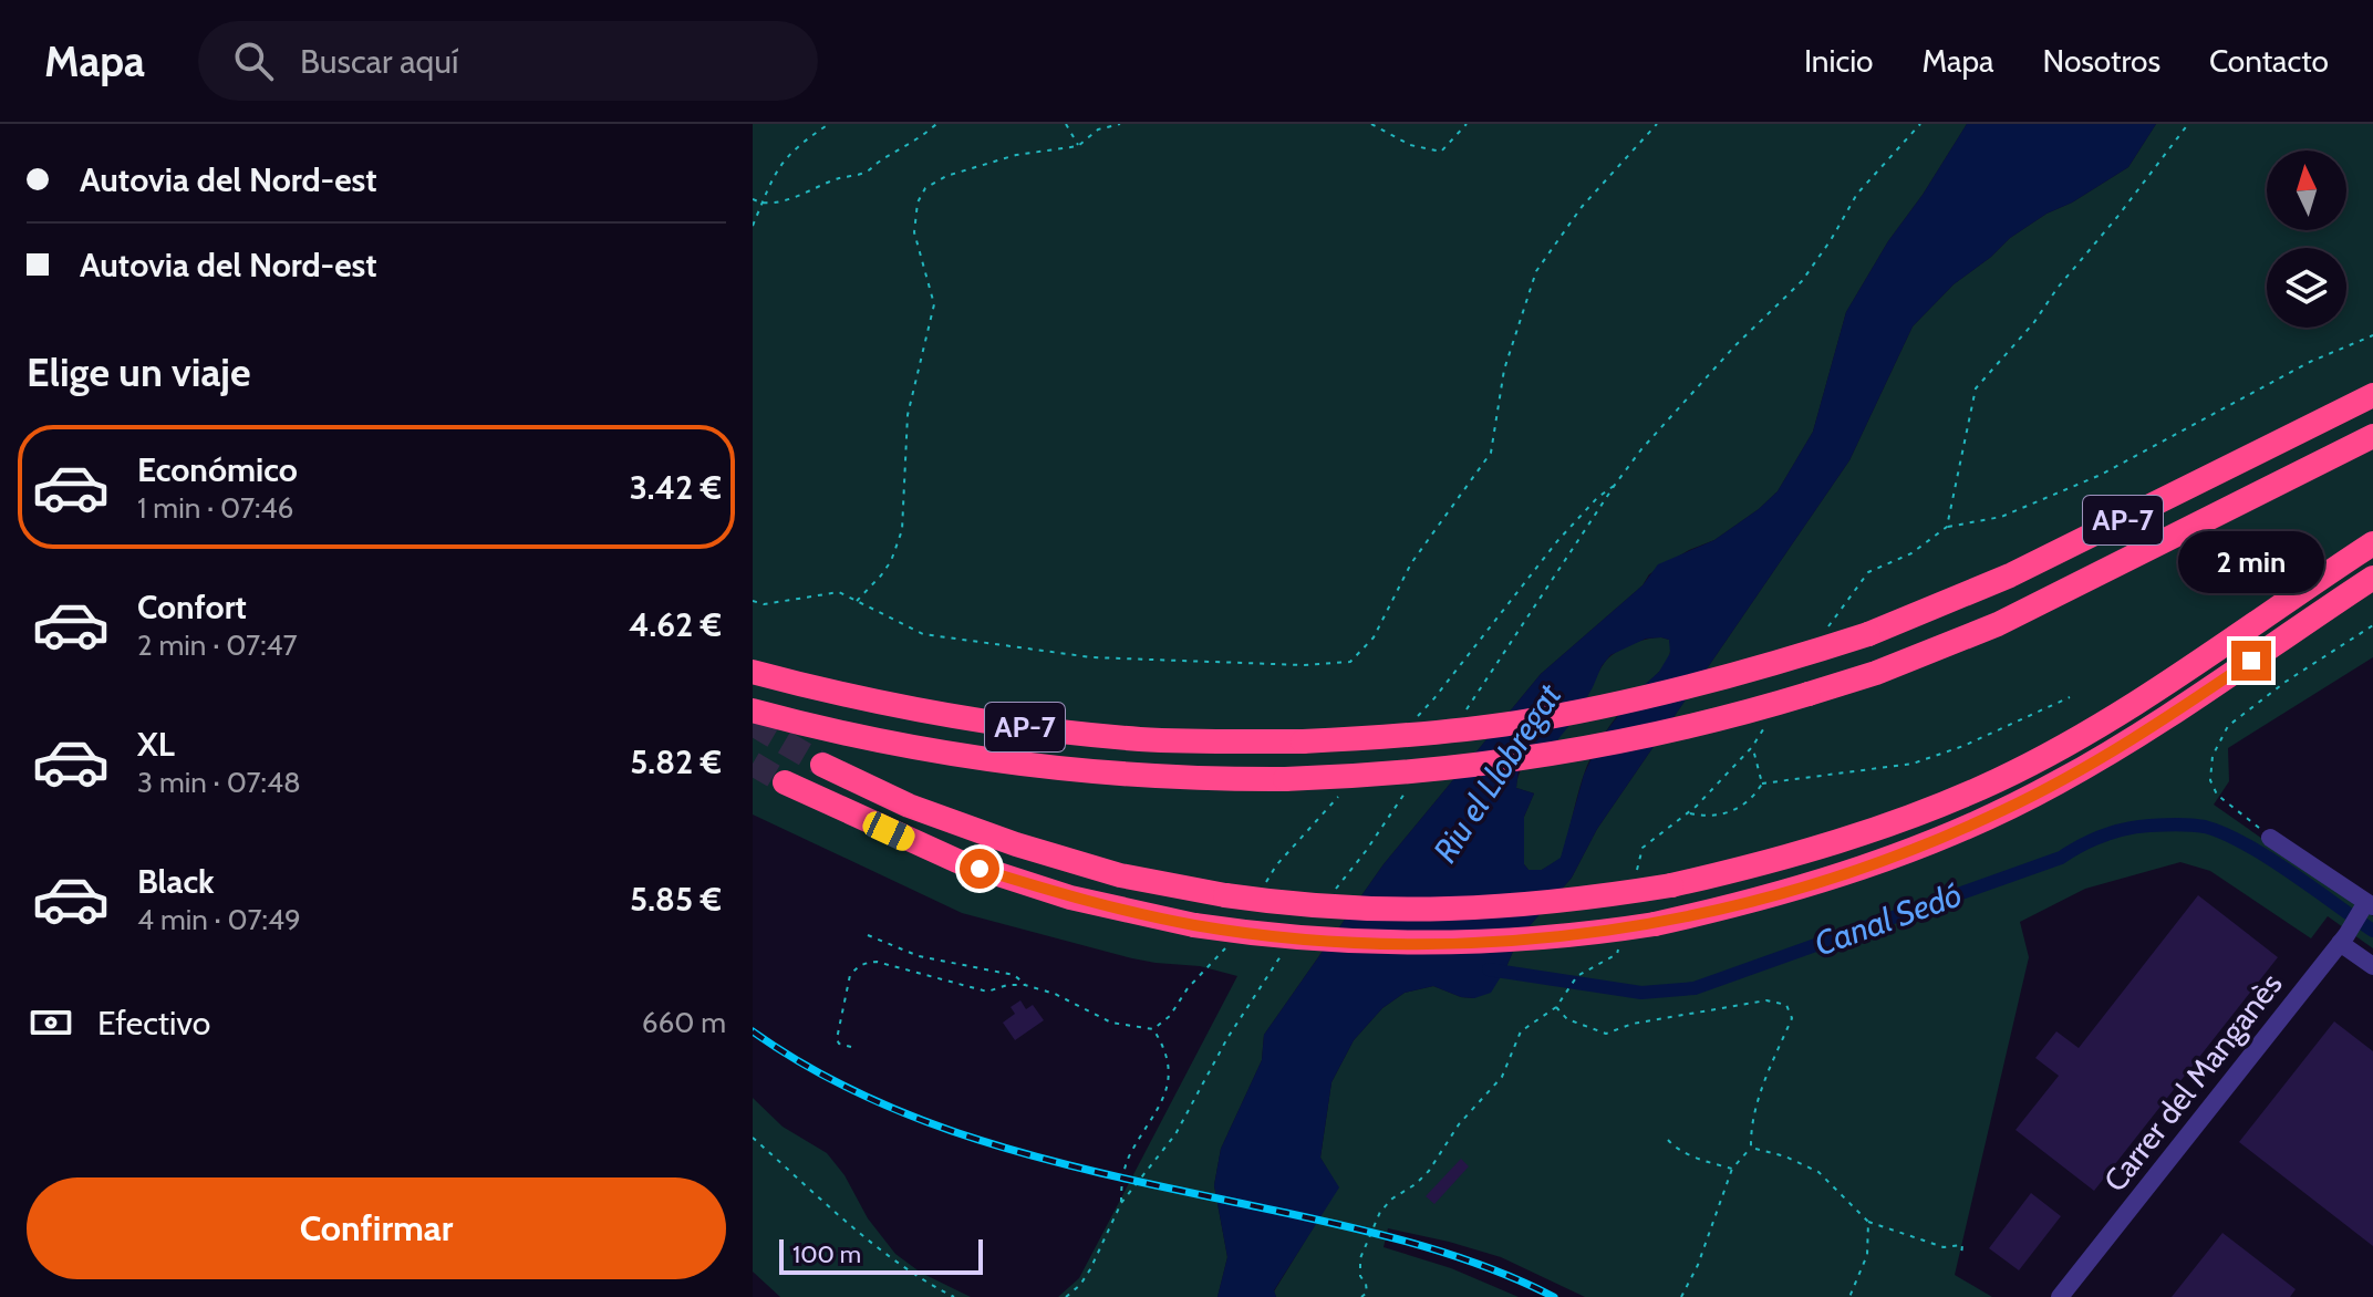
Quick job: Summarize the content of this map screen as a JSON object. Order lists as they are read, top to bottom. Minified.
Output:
{"streets":{"highway":["AP-7"],"street":["Carrer del Manganès"]},"water":["Riu el Llobregat","Canal Sedó"],"scale_bar":"100 m","north":"top","page":{"header":"Mapa","search":"Buscar aquí","nav":["Inicio","Mapa","Nosotros","Contacto"],"banner":["Autovia del Nord-est","Autovia del Nord-est"],"heading":"Elige un viaje","list":[{"name":"Económico","note":"1 min · 07:46","value":"3.42 €"},{"name":"Confort","note":"2 min · 07:47","value":"4.62 €"},{"name":"XL","note":"3 min · 07:48","value":"5.82 €"},{"name":"Black","note":"4 min · 07:49","value":"5.85 €"}],"bubble":"2 min","pay":["Efectivo","660 m"],"buttons":"Confirmar","scale":"100 m"}}
